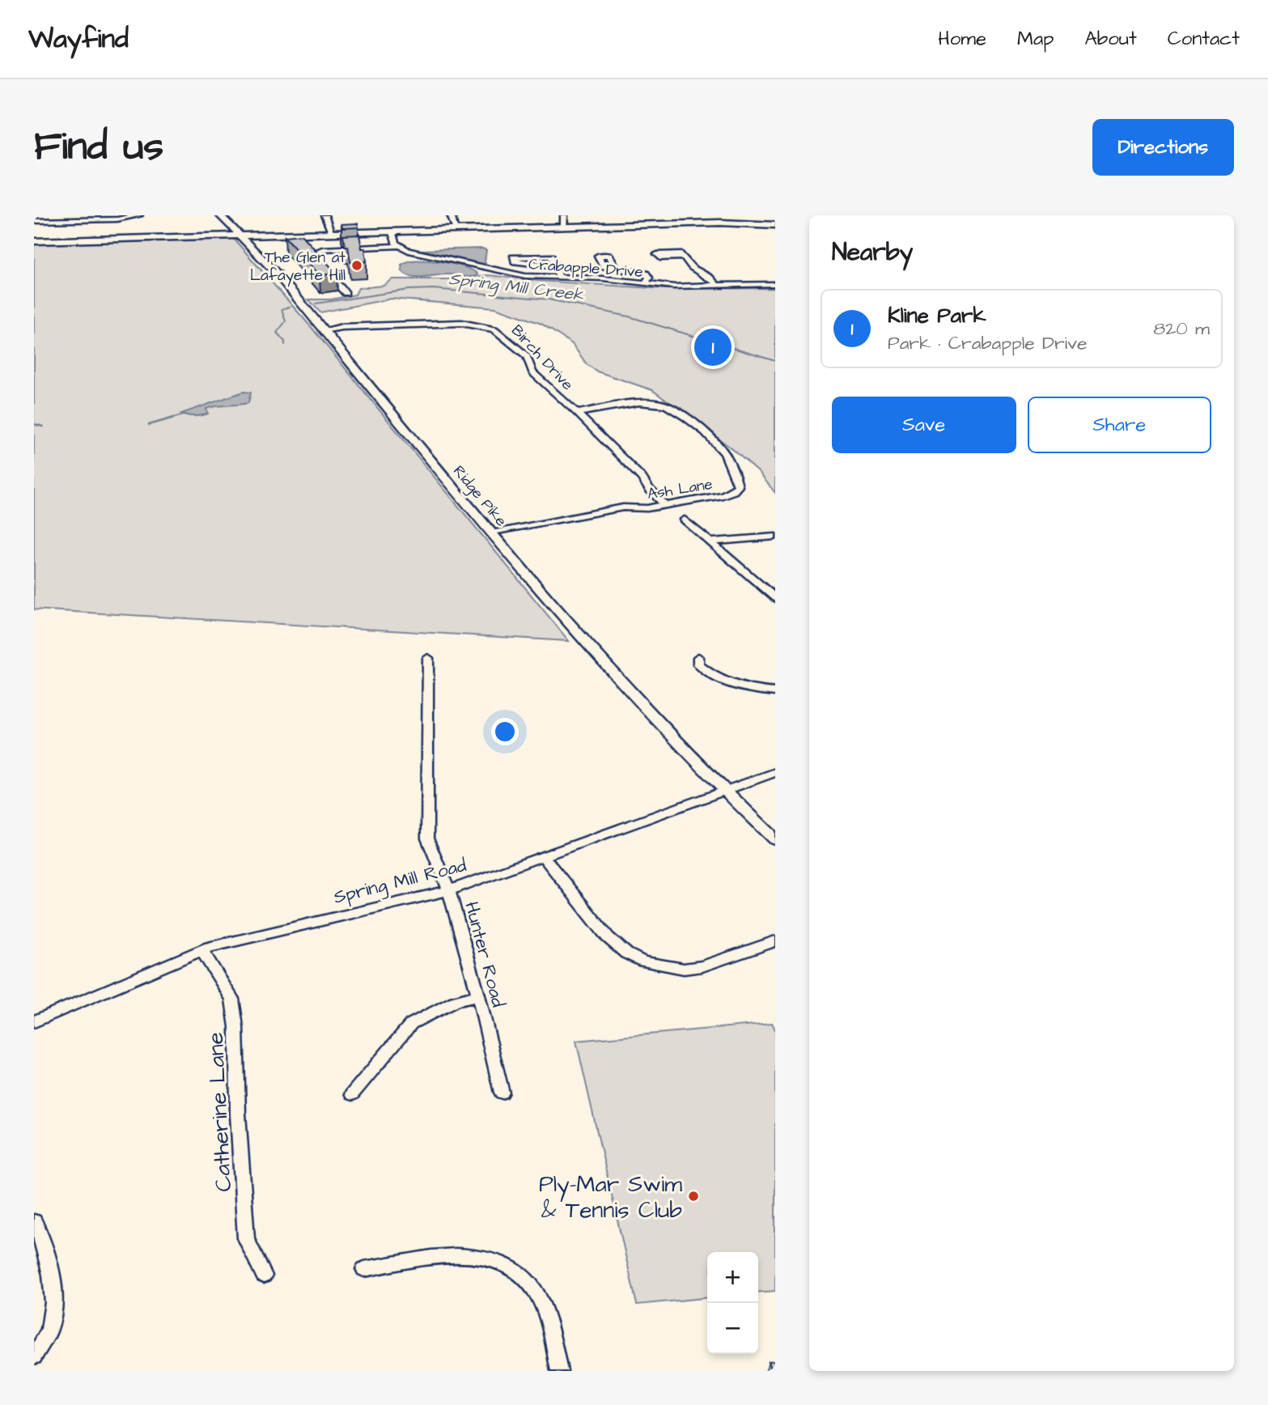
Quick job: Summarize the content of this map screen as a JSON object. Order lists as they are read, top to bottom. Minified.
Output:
{"streets":{"main road":["Ridge Pike"],"street":["Crabapple Drive","Birch Drive","Ash Lane","Spring Mill Road","Hunter Road","Catherine Lane"]},"crossings":[["Birch Drive","Ash Lane"],["Birch Drive","Ridge Pike"],["Ash Lane","Ridge Pike"],["Ridge Pike","Spring Mill Road"],["Spring Mill Road","Hunter Road"],["Spring Mill Road","Catherine Lane"]],"water":["Spring Mill Creek"],"places":["The Glen at Lafayette Hill","Ply-Mar Swim & Tennis Club"],"page":{"header":"Wayfind","nav":["Home","Map","About","Contact"],"buttons":["Directions",["Save","Share"]],"title":"Find us","heading":"Nearby","list":[{"mark":"1","name":"Kline Park","note":"Park · Crabapple Drive","value":"820 m"}],"pins":"1","map_buttons":["+","−"]}}
